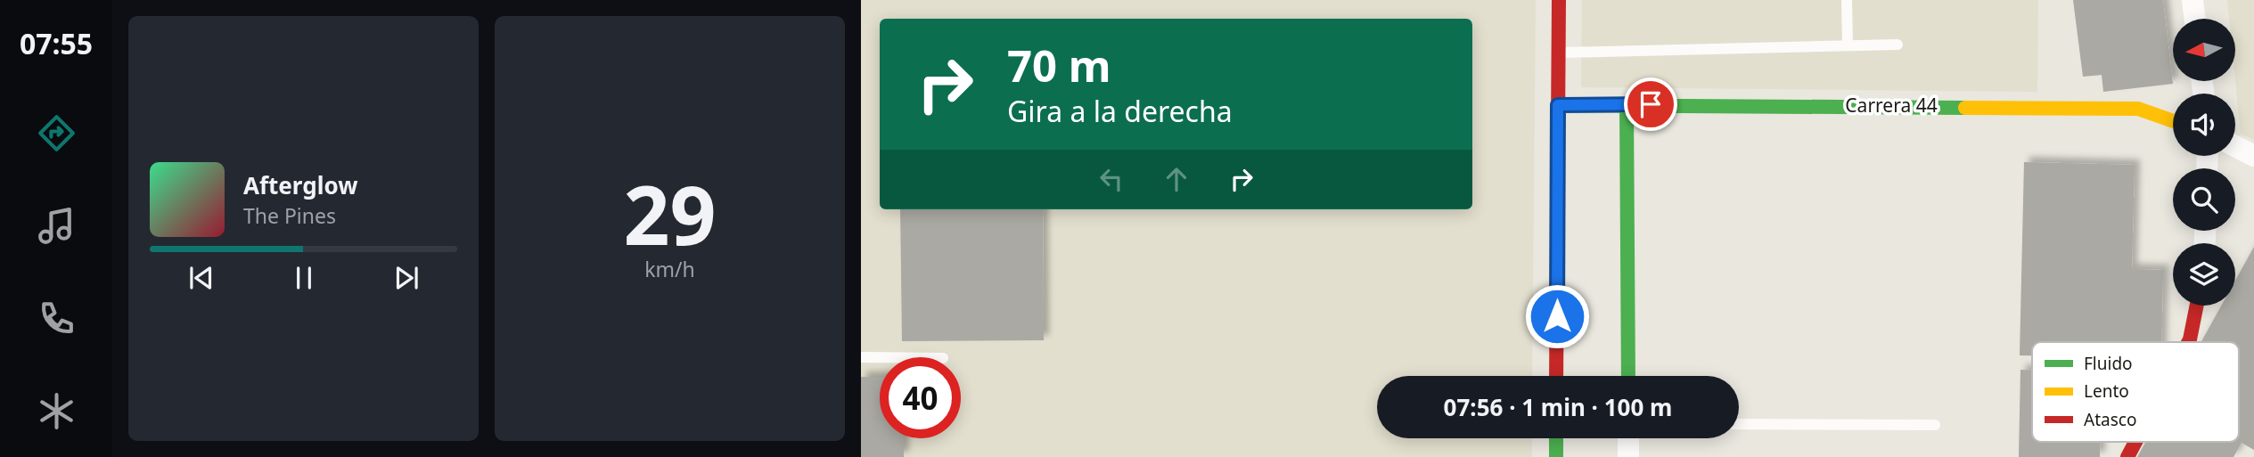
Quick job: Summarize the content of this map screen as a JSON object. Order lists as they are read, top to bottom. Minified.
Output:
{"streets":{"street":["Carrera 44"]},"legend":["Fluido","Lento","Atasco"],"north":"left","page":{"tabs":"07:55","tile":["29","km/h"],"turn":["70 m","Gira a la derecha"],"song":["Afterglow","The Pines"],"limit":"40","trip":"07:56 · 1 min · 100 m"}}
